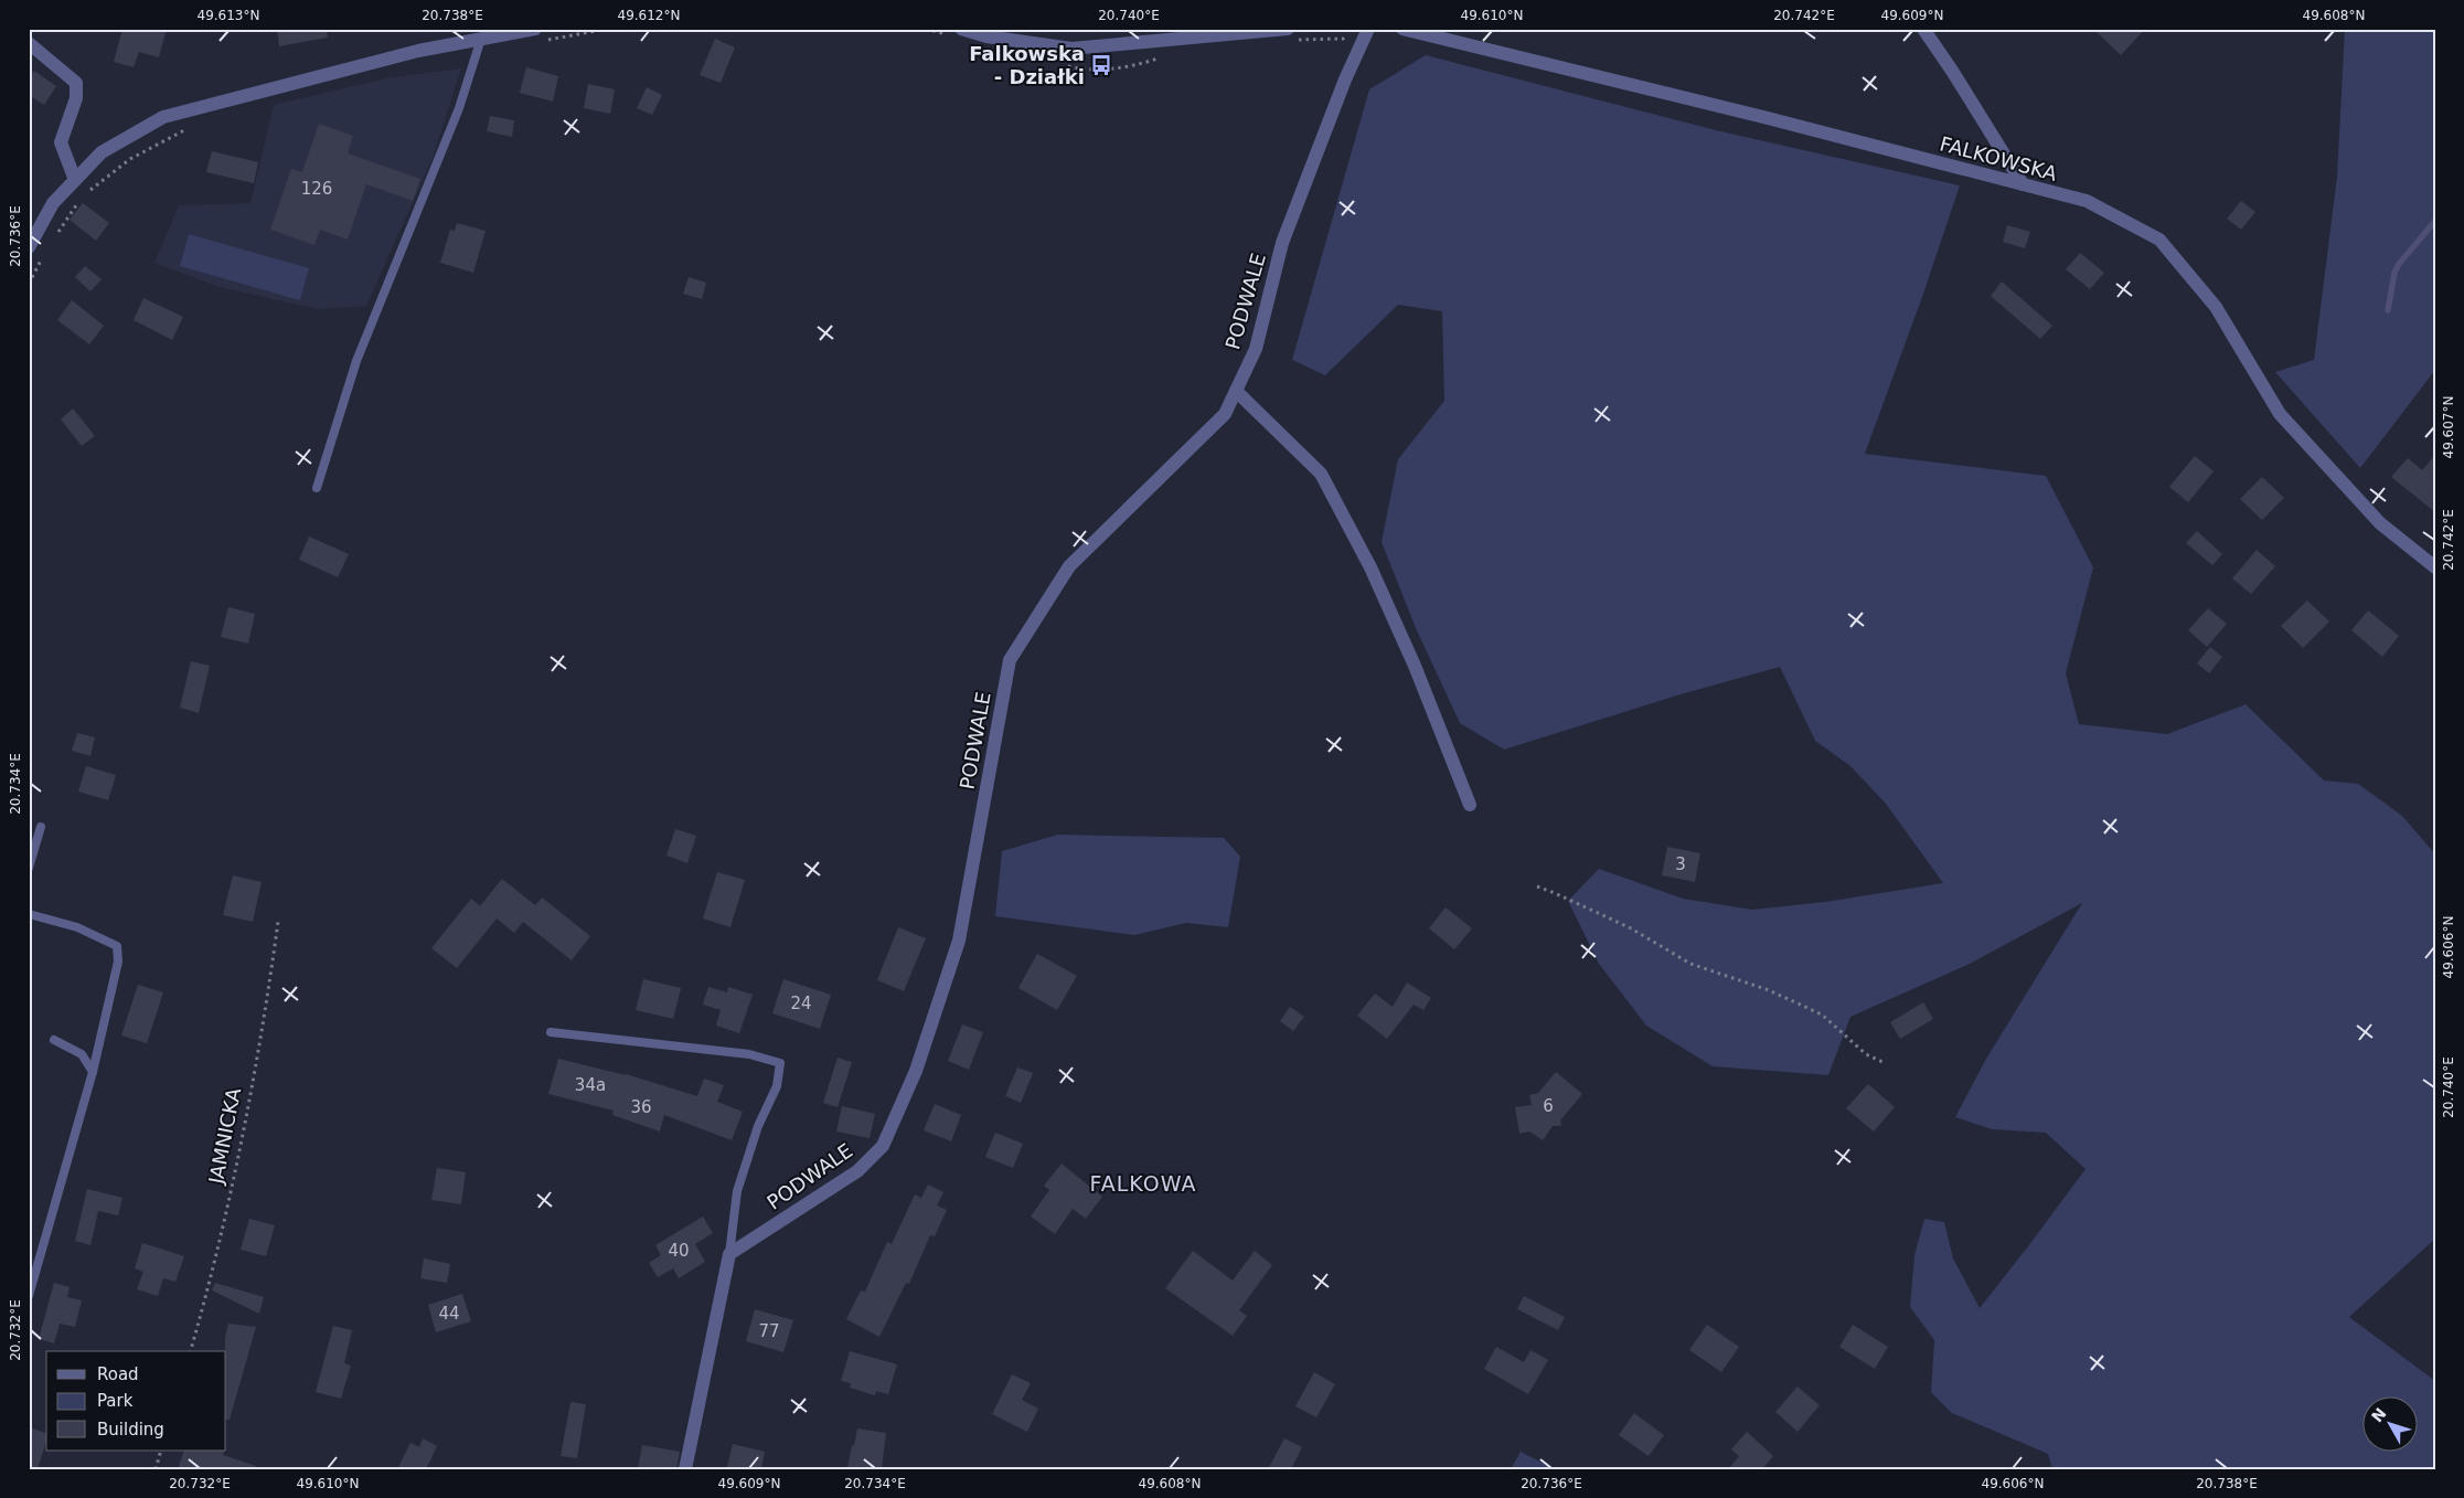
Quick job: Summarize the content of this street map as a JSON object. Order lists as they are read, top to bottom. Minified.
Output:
{"streets":{"street":["FALKOWSKA","PODWALE"],"path":["JAMNICKA"]},"districts":["FALKOWA"],"places":{"bus stop":["Falkowska - Działki"]},"house_numbers":["126","3","24","34a","6","36","40","44","77"],"legend":["Road","Park","Building"],"north":"top left","coordinates":["49.613°N","20.738°E","49.612°N","20.740°E","49.610°N","20.742°E","49.609°N","49.608°N","20.736°E","49.607°N","20.734°E","49.606°N","20.732°E"]}
